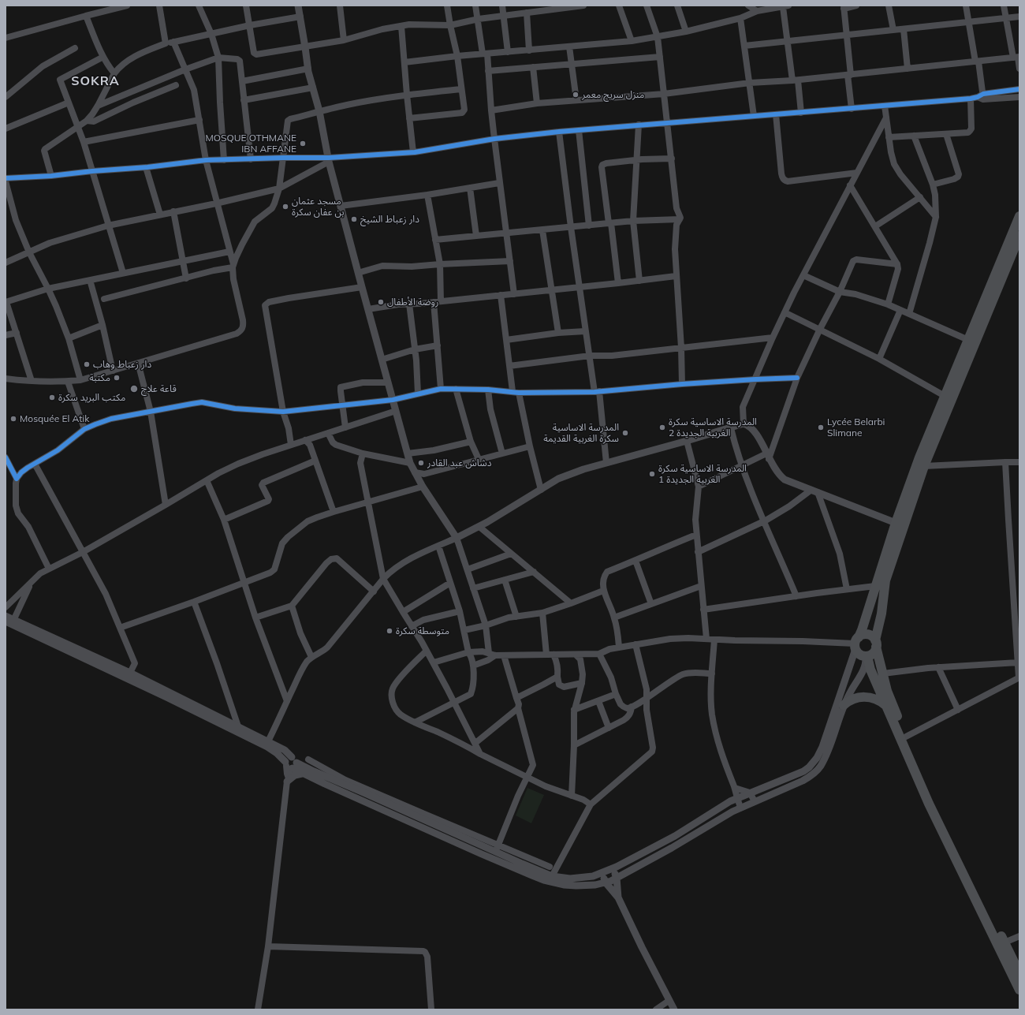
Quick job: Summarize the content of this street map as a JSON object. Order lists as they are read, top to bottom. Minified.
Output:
{"districts":["SOKRA"],"places":["منزل سريح معمر","MOSQUE OTHMANE IBN AFFANE","مسجد عثمان بن عفان سكرة","دار زعباط الشيخ","روضة الأطفال","دار زعباط وهاب","مكتبة","قاعة علاج","مكتب البريد سكرة","Mosquée El Atik","المدرسة الاساسية سكرة الغربية الجديدة 2","Lycée Belarbi Slimane","المدرسة الاساسية سكرة الغربية القديمة","دشاش عبد القادر","المدرسة الاساسية سكرة الغربية الجديدة 1","متوسطة سكرة"]}
